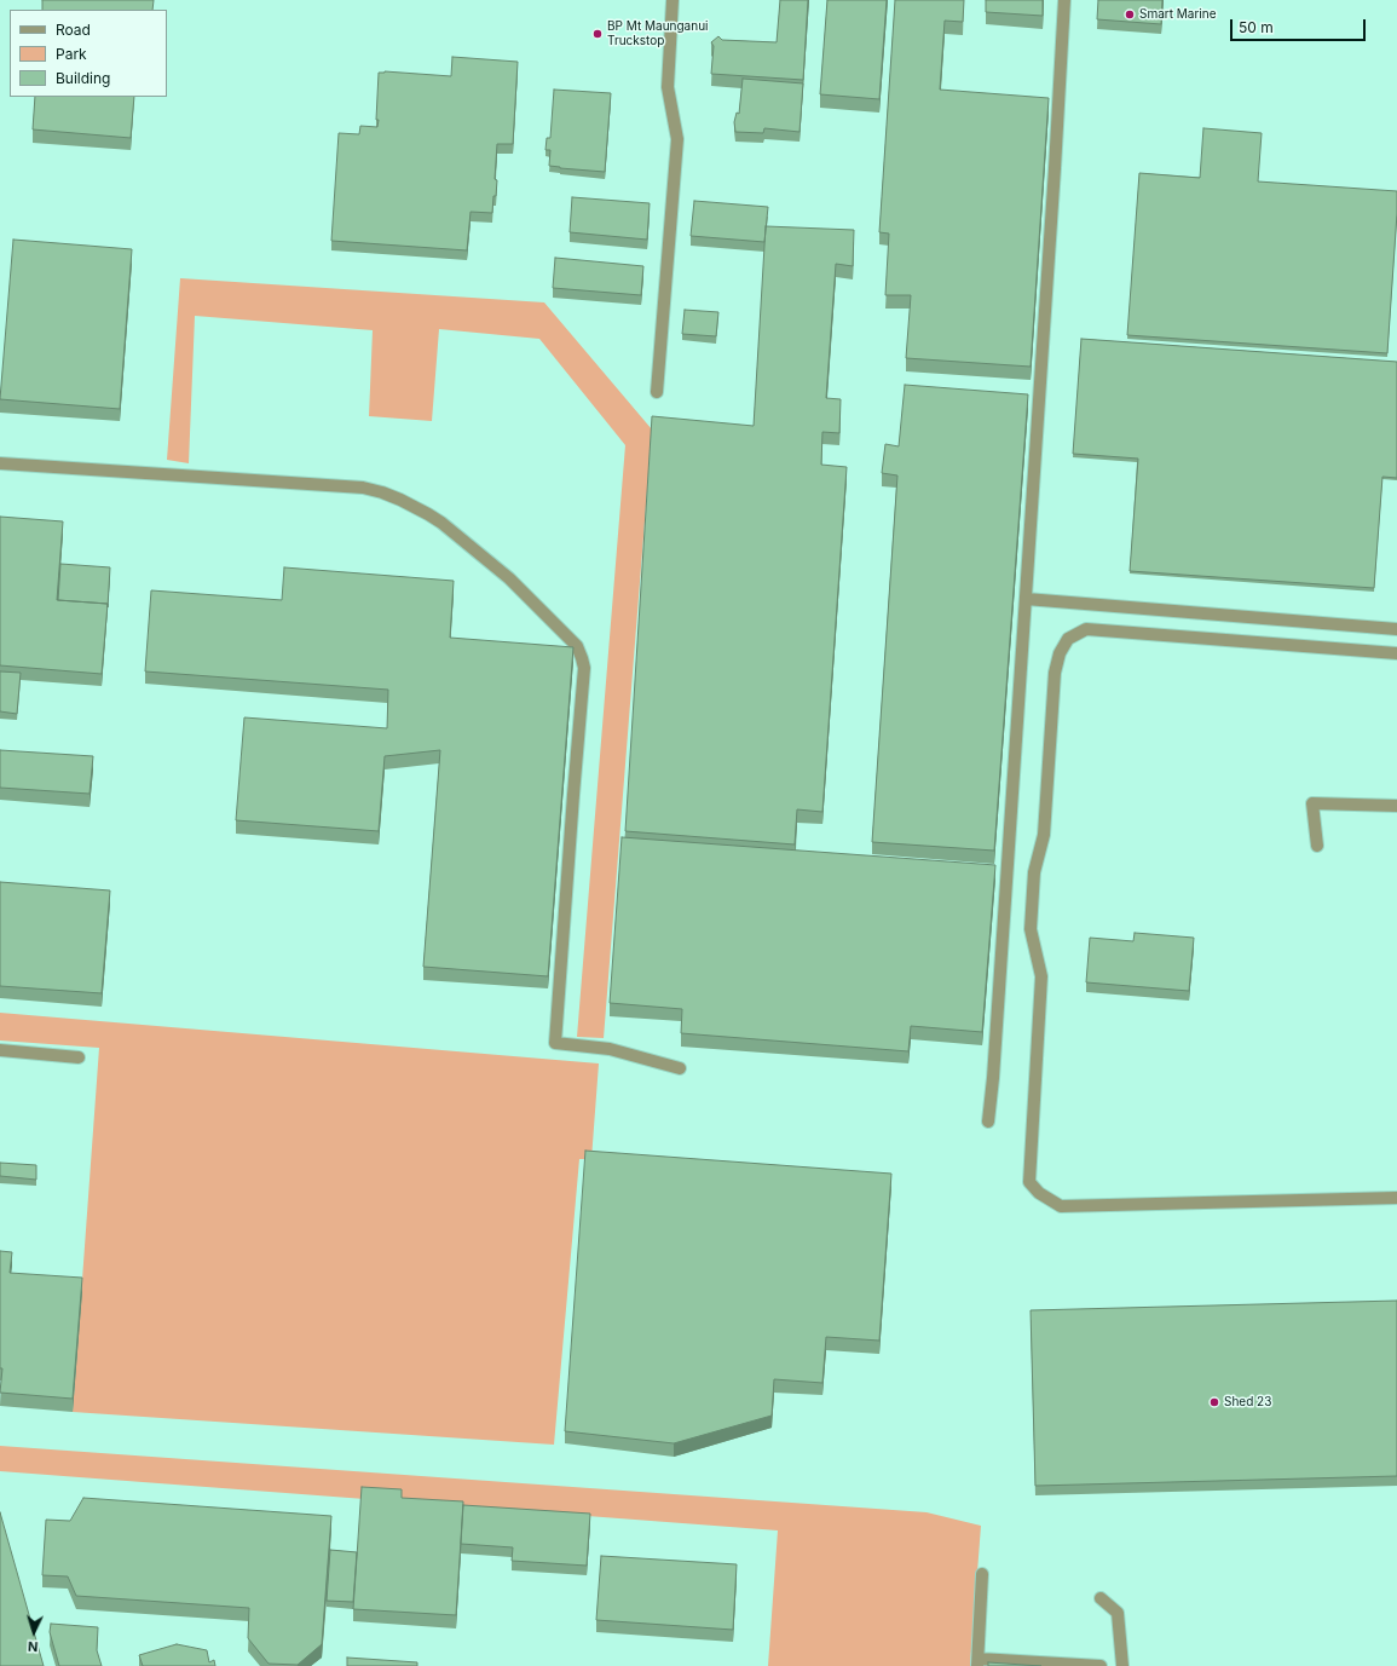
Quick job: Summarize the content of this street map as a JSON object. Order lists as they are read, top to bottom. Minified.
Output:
{"places":["Smart Marine","BP Mt Maunganui Truckstop","Shed 23"],"legend":["Road","Park","Building"],"scale_bar":"50 m","north":"bottom"}
